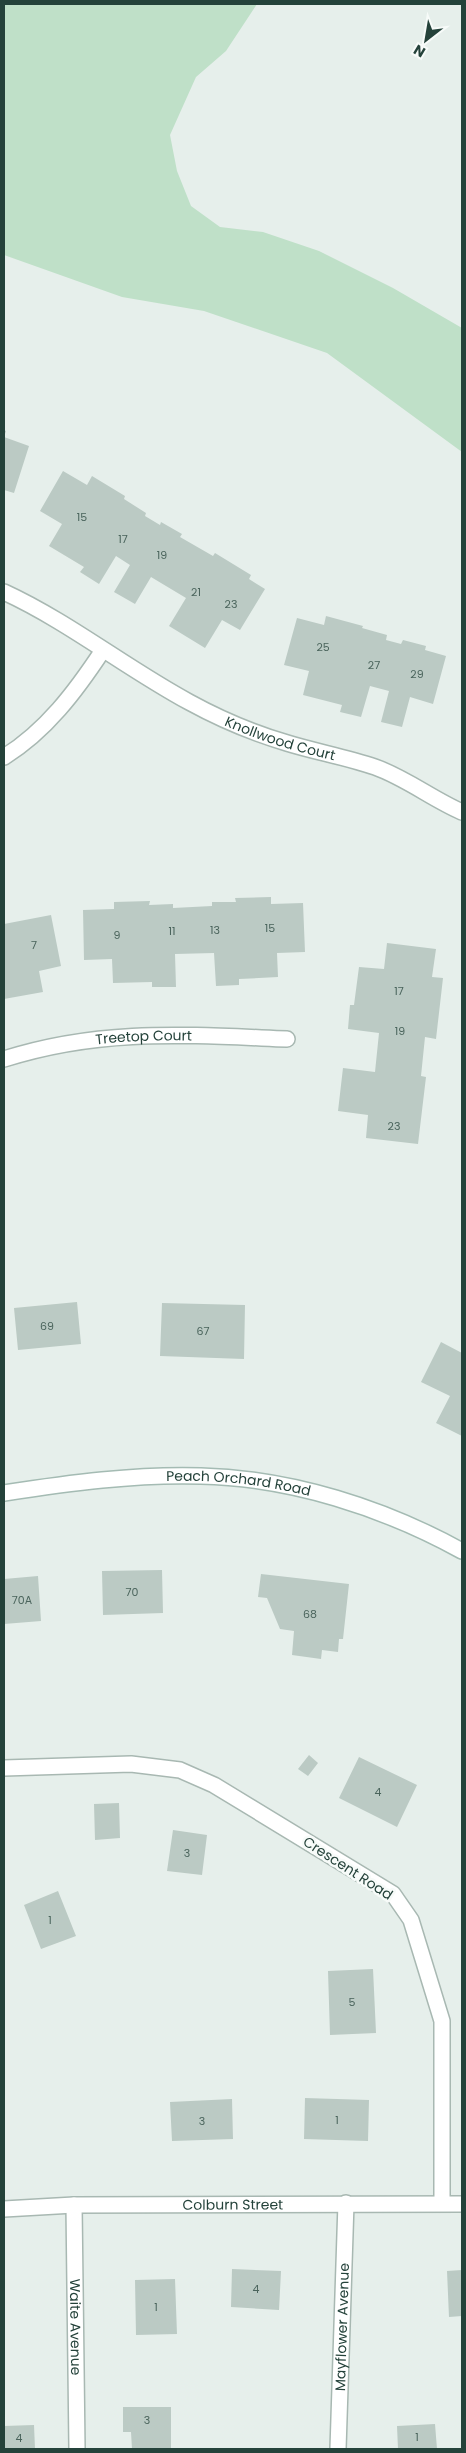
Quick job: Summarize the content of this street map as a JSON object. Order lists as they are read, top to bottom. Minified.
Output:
{"streets":{"street":["Knollwood Court","Treetop Court","Peach Orchard Road","Crescent Road","Colburn Street","Mayflower Avenue","Waite Avenue"]},"crossings":[["Crescent Road","Colburn Street"],["Colburn Street","Mayflower Avenue"],["Colburn Street","Waite Avenue"]],"house_numbers":["15","17","19","21","23","25","27","29","15","13","11","9","7","17","19","23","69","67","70","70A","68","4","3","1","5","1","3","4","1","3","1","4"],"north":"bottom left"}
